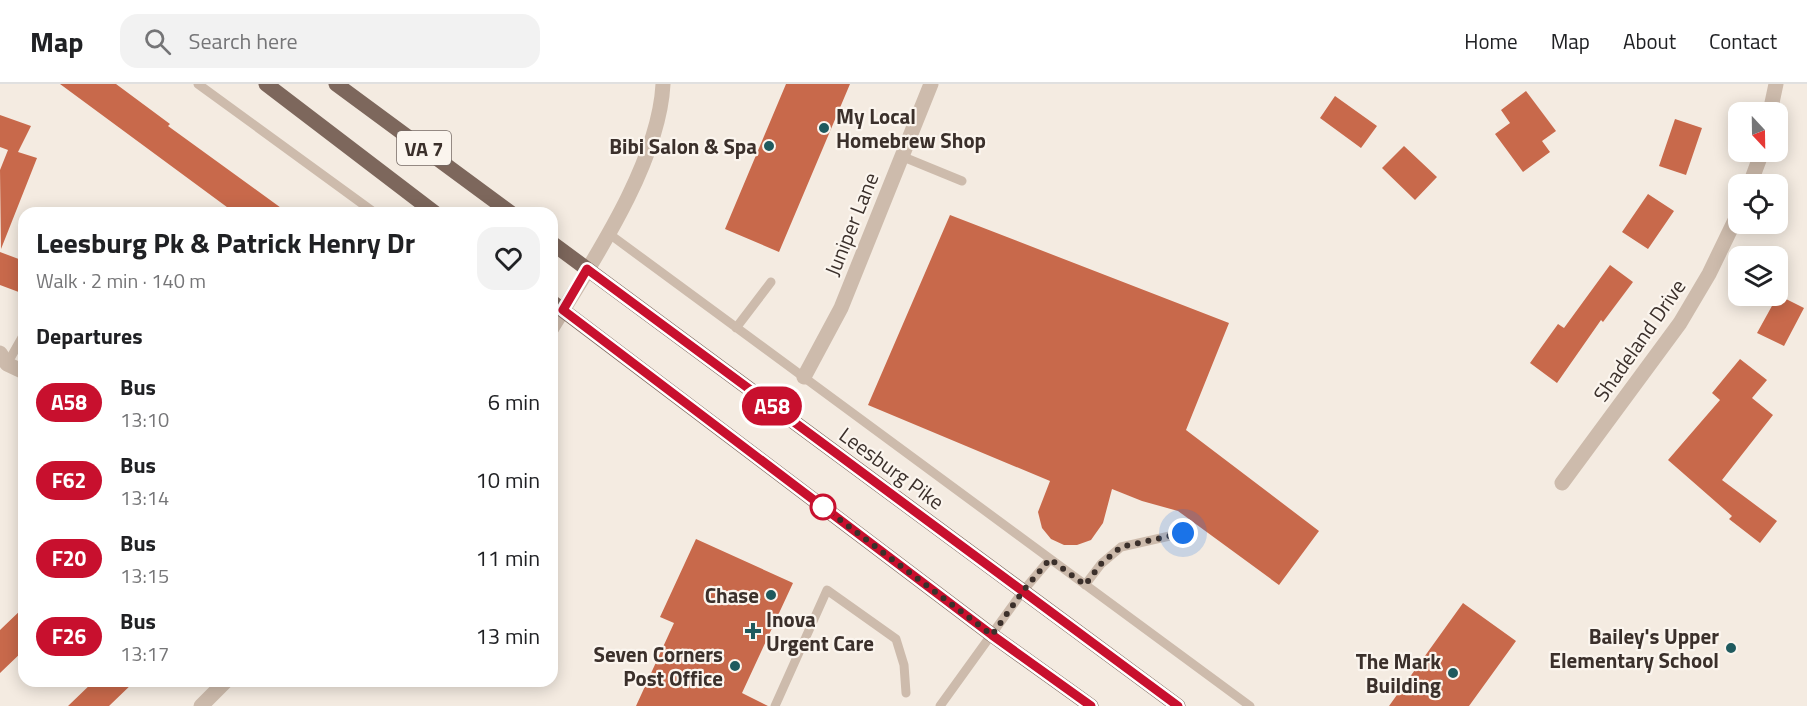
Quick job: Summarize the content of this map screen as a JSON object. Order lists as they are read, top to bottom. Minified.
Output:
{"streets":{"main road":["VA 7","Leesburg Pike"],"street":["Juniper Lane","Shadeland Drive"]},"places":{"other":["My Local Homebrew Shop","Bibi Salon & Spa","Chase","Bailey's Upper Elementary School","Seven Corners Post Office","The Mark Building"],"health":["Inova Urgent Care"]},"lines":["bus line A58"],"north":"bottom","page":{"header":"Map","search":"Search here","nav":["Home","Map","About","Contact"],"on_map":"A58","heading":[["Leesburg Pk & Patrick Henry Dr","Walk · 2 min · 140 m"],"Departures"],"list":[{"mark":"A58","name":"Bus","note":"13:10","value":"6 min"},{"mark":"F62","name":"Bus","note":"13:14","value":"10 min"},{"mark":"F20","name":"Bus","note":"13:15","value":"11 min"},{"mark":"F26","name":"Bus","note":"13:17","value":"13 min"}]}}
